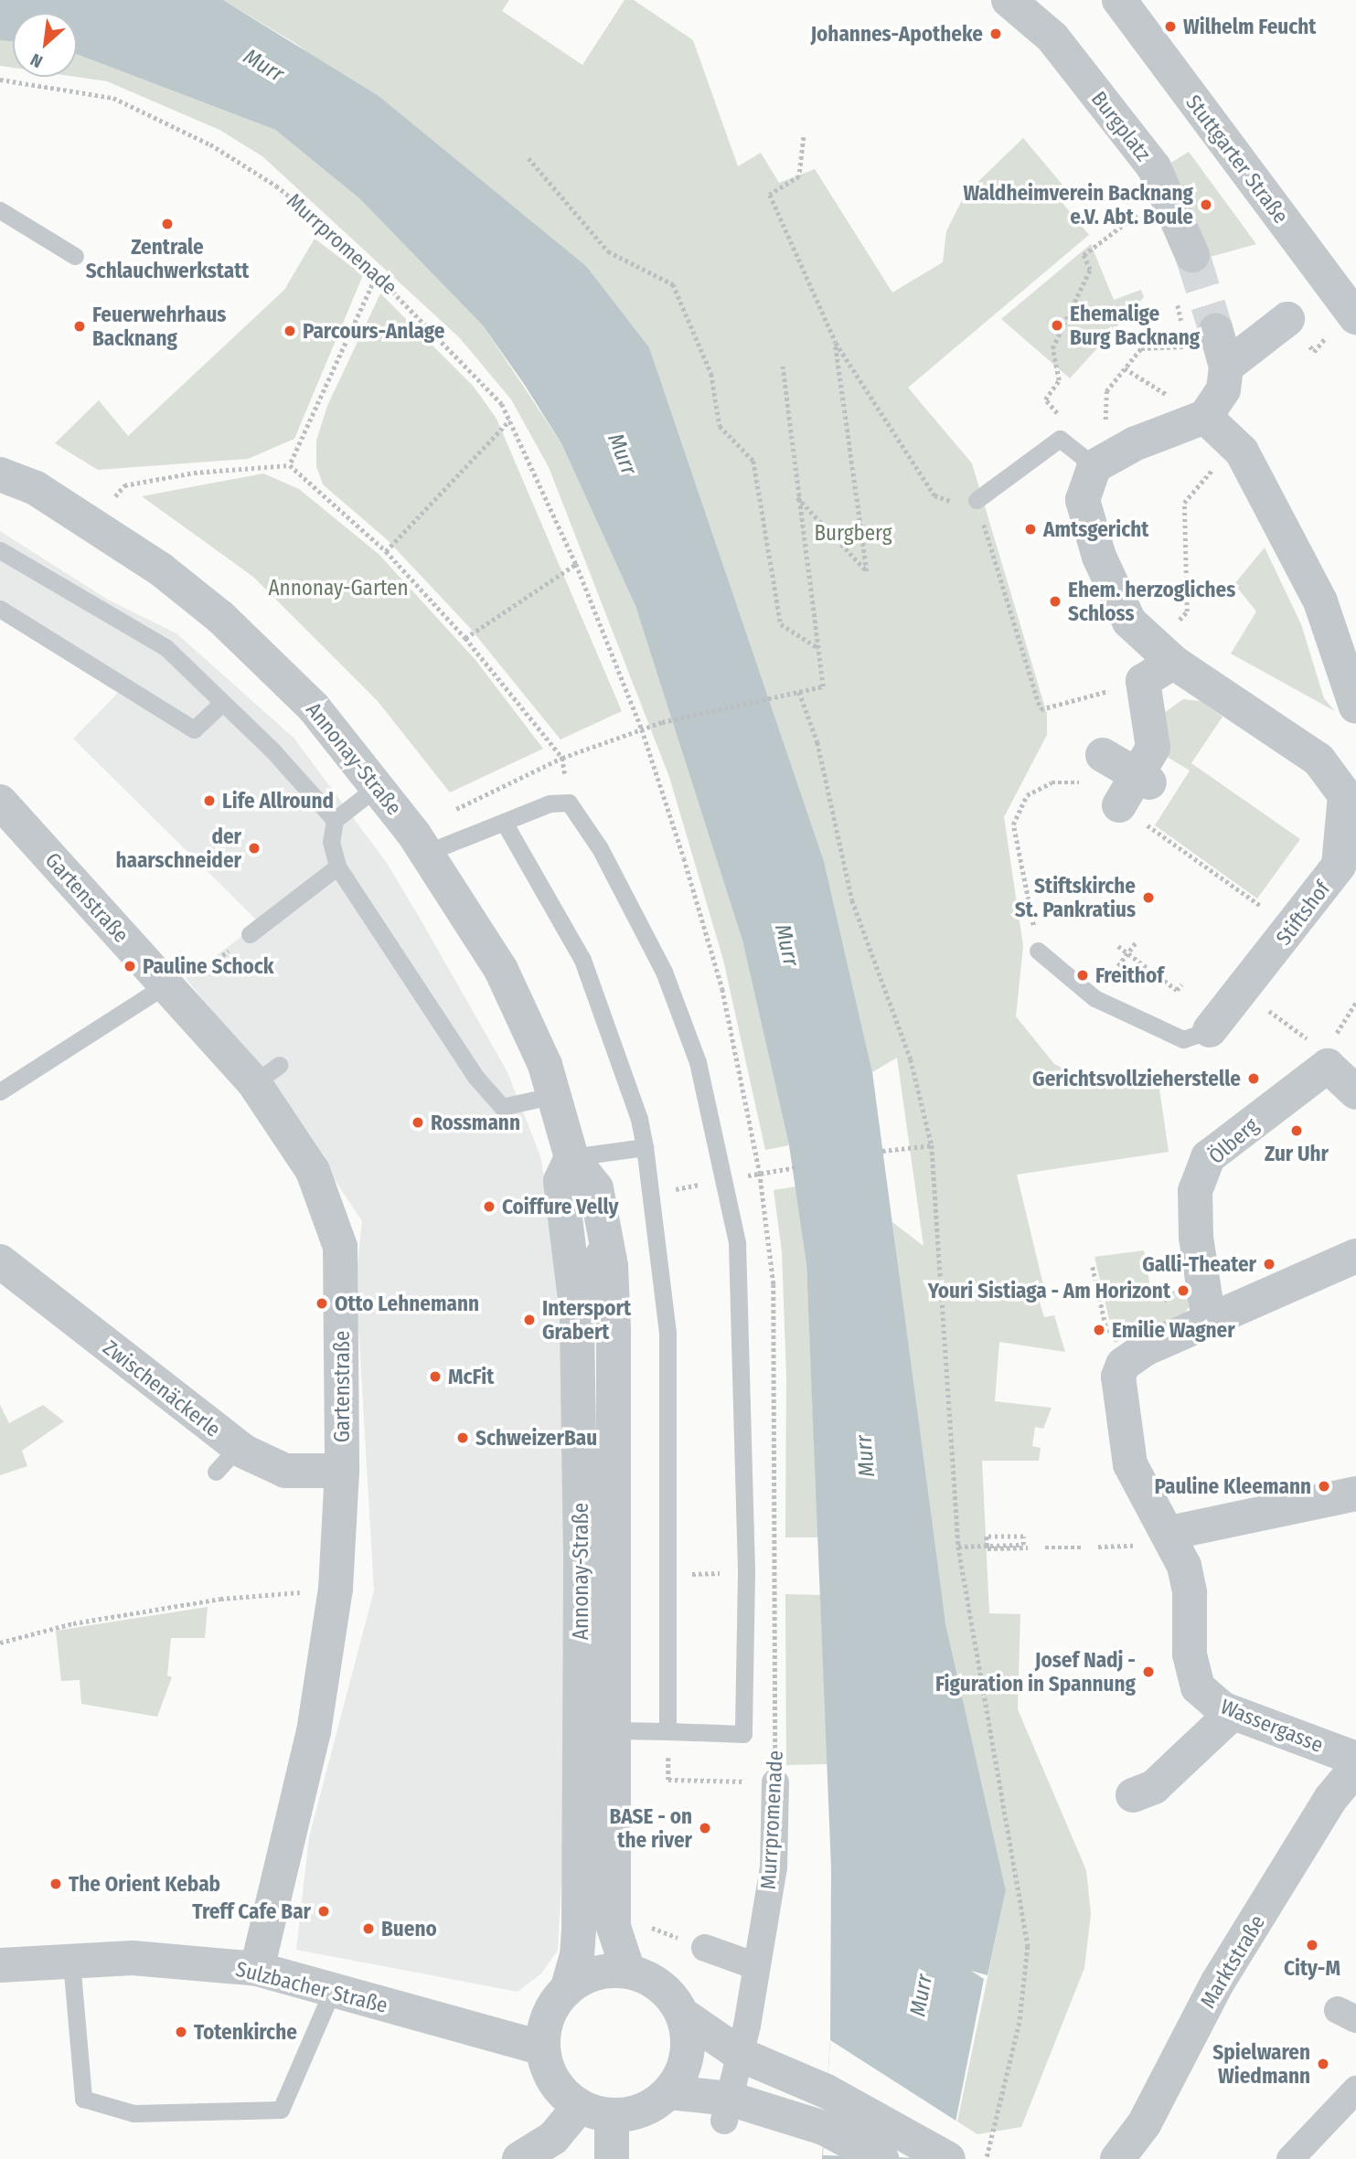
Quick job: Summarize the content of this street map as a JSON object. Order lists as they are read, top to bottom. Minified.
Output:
{"streets":{"street":["Burgplatz","Stuttgarter Straße","Murrpromenade","Annonay-Straße","Gartenstraße","Stiftshof","Ölberg","Zwischenäckerle","Wassergasse","Marktstraße","Sulzbacher Straße"]},"crossings":[["Annonay-Straße","Sulzbacher Straße"],["Gartenstraße","Zwischenäckerle"],["Gartenstraße","Sulzbacher Straße"],["Wassergasse","Marktstraße"]],"water":["Murr"],"parks":["Burgberg","Annonay-Garten"],"places":["Wilhelm Feucht","Johannes-Apotheke","Waldheimverein Backnang e.V. Abt. Boule","Zentrale Schlauchwerkstatt","Ehemalige Burg Backnang","Feuerwehrhaus Backnang","Parcours-Anlage","Amtsgericht","Ehem. herzogliches Schloss","Life Allround","der haarschneider","Stiftskirche St. Pankratius","Pauline Schock","Freithof","Gerichtsvollzieherstelle","Rossmann","Zur Uhr","Coiffure Velly","Galli-Theater","Youri Sistiaga - Am Horizont","Otto Lehnemann","Intersport Grabert","Emilie Wagner","McFit","SchweizerBau","Pauline Kleemann","Josef Nadj - Figuration in Spannung","BASE - on the river","The Orient Kebab","Treff Cafe Bar","Bueno","City-M","Totenkirche","Spielwaren Wiedmann"],"north":"bottom left"}
